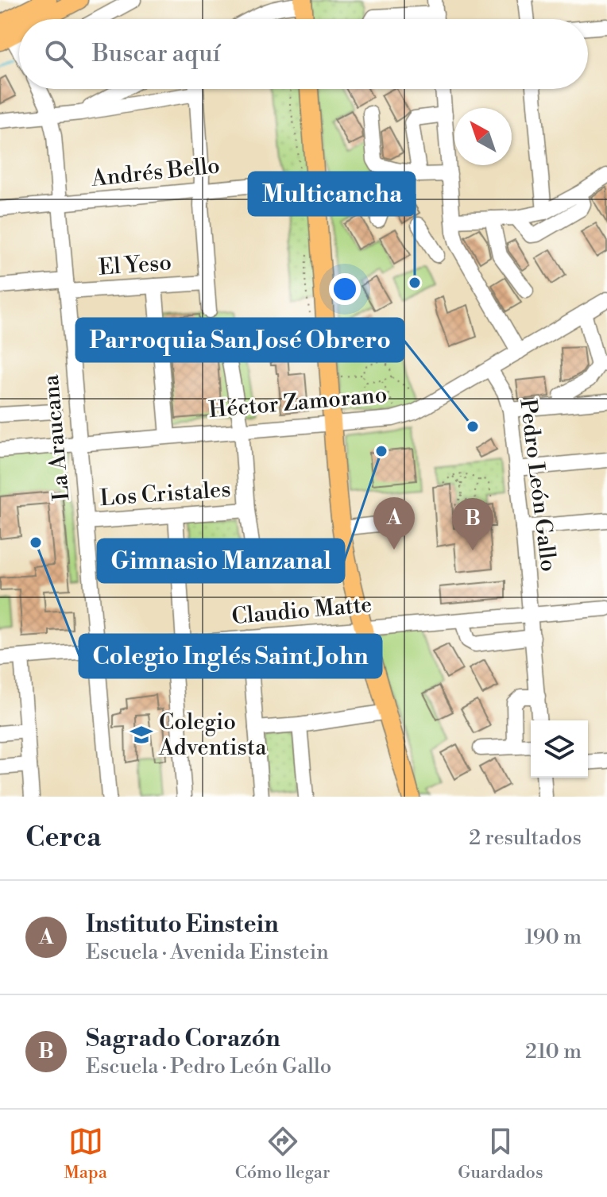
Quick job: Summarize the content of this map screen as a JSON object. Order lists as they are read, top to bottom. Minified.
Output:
{"streets":{"street":["Andrés Bello","El Yeso","Héctor Zamorano","La Araucana","Pedro León Gallo","Los Cristales","Claudio Matte"]},"crossings":[["Andrés Bello","La Araucana"],["El Yeso","La Araucana"],["Héctor Zamorano","La Araucana"],["Héctor Zamorano","Pedro León Gallo"],["La Araucana","Los Cristales"],["La Araucana","Claudio Matte"],["Pedro León Gallo","Claudio Matte"]],"places":{"other":["Multicancha","Parroquia San José Obrero","Gimnasio Manzanal","Colegio Inglés Saint John"],"school or university":["Colegio Adventista"]},"north":"top left","page":{"search":"Buscar aquí","pins":["A","B"],"heading":["Cerca","2 resultados"],"list":[{"mark":"A","name":"Instituto Einstein","note":"Escuela · Avenida Einstein","value":"190 m"},{"mark":"B","name":"Sagrado Corazón","note":"Escuela · Pedro León Gallo","value":"210 m"}],"nav":["Mapa","Cómo llegar","Guardados"]}}
